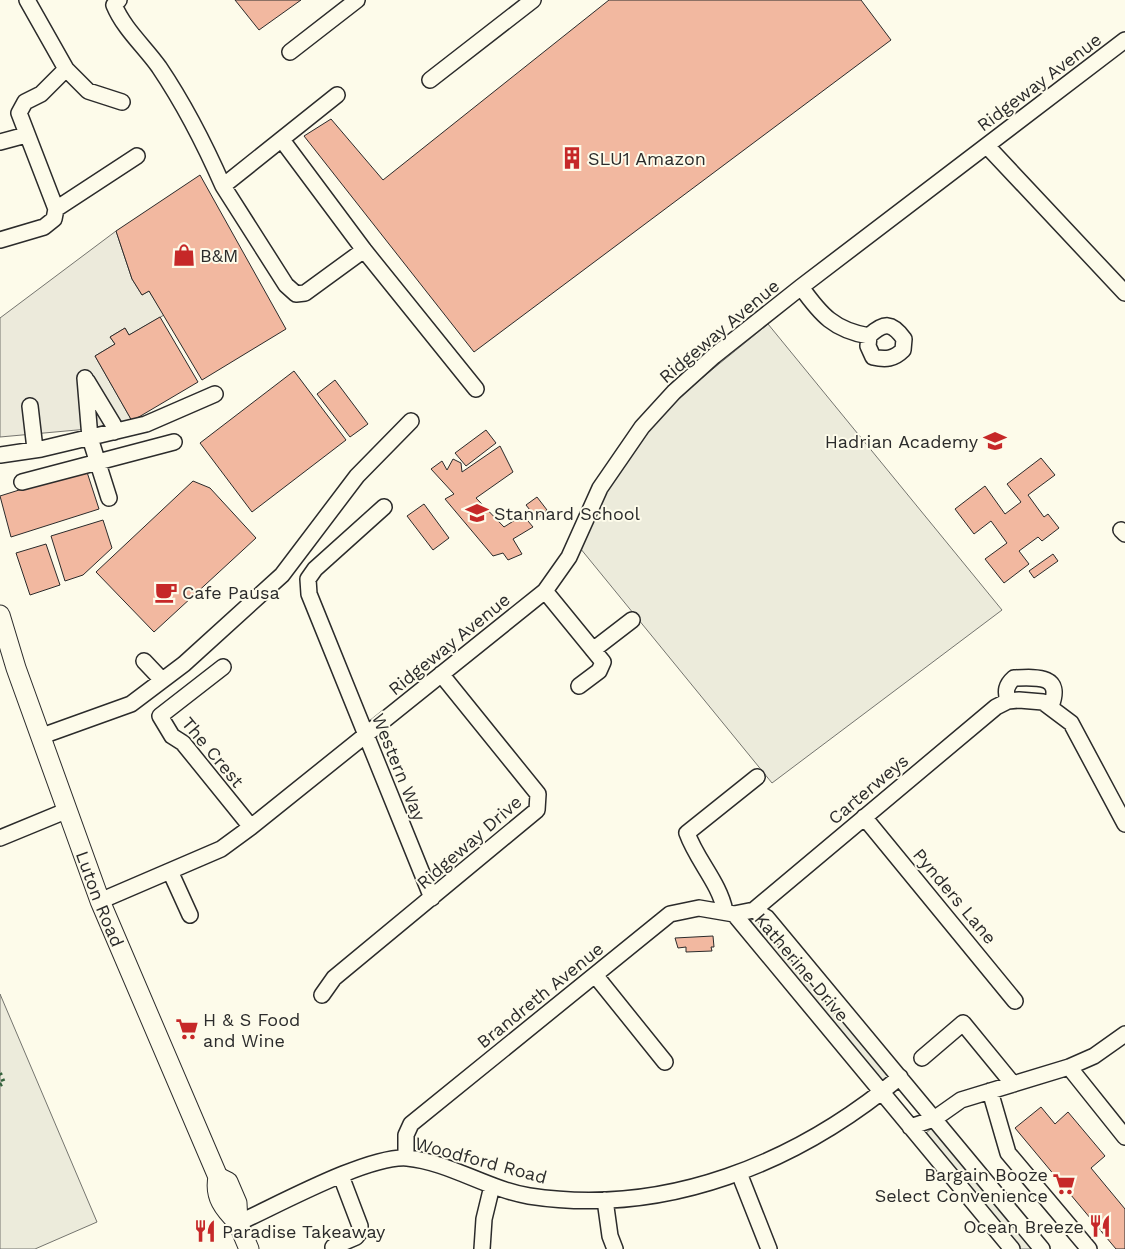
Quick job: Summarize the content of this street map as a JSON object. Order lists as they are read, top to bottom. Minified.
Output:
{"streets":{"main road":["Luton Road"],"street":["Ridgeway Avenue","The Crest","Western Way","Carterweys","Ridgeway Drive","Pynders Lane","Katherine Drive","Brandreth Avenue","Woodford Road"]},"crossings":[["Ridgeway Avenue","The Crest"],["Ridgeway Avenue","Western Way"],["Ridgeway Avenue","Ridgeway Drive"],["Ridgeway Avenue","Luton Road"],["Western Way","Ridgeway Drive"],["Carterweys","Pynders Lane"],["Carterweys","Katherine Drive"],["Luton Road","Woodford Road"],["Katherine Drive","Brandreth Avenue"],["Katherine Drive","Woodford Road"],["Brandreth Avenue","Woodford Road"]],"places":{"building":["SLU1 Amazon"],"shop":["B&M"],"school or university":["Hadrian Academy","Stannard School"],"cafe":["Cafe Pausa"],"supermarket":["H & S Food and Wine","Bargain Booze Select Convenience"],"restaurant":["Ocean Breeze","Paradise Takeaway"]}}
